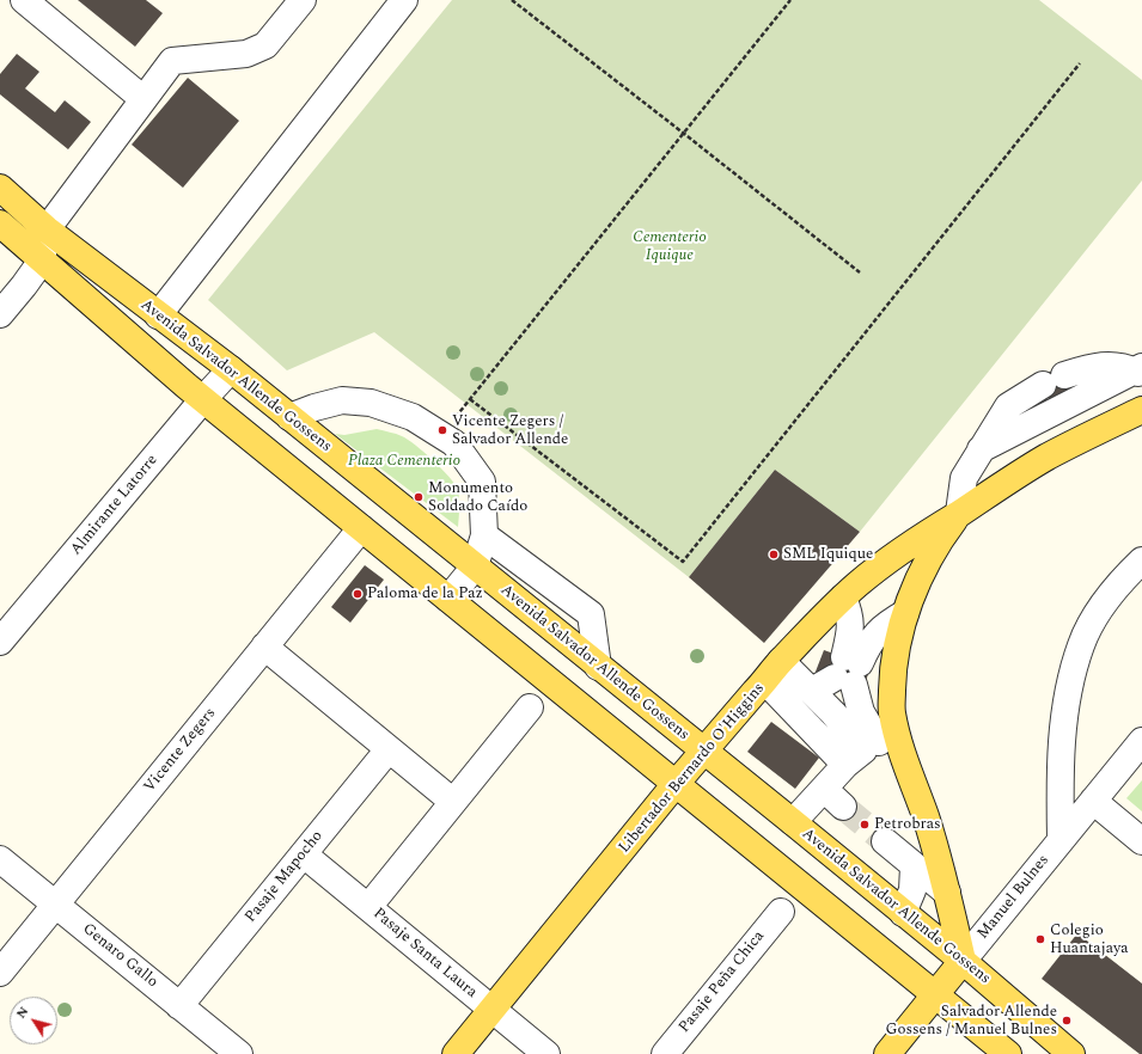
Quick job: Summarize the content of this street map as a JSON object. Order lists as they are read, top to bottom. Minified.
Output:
{"streets":{"main road":["Avenida Salvador Allende Gossens","Libertador Bernardo O'Higgins","Manuel Bulnes"],"street":["Almirante Latorre","Vicente Zegers","Pasaje Mapocho","Pasaje Santa Laura","Genaro Gallo","Pasaje Peña Chica"]},"crossings":[["Avenida Salvador Allende Gossens","Almirante Latorre"],["Avenida Salvador Allende Gossens","Libertador Bernardo O'Higgins"],["Avenida Salvador Allende Gossens","Manuel Bulnes"],["Vicente Zegers","Genaro Gallo"],["Libertador Bernardo O'Higgins","Manuel Bulnes"],["Libertador Bernardo O'Higgins","Pasaje Santa Laura"],["Pasaje Mapocho","Pasaje Santa Laura"],["Pasaje Mapocho","Genaro Gallo"]],"parks":["Cementerio Iquique","Plaza Cementerio"],"places":["Vicente Zegers / Salvador Allende","Monumento Soldado Caído","SML Iquique","Paloma de la Paz","Petrobras","Colegio Huantajaya","Salvador Allende Gossens / Manuel Bulnes"],"north":"top left"}
